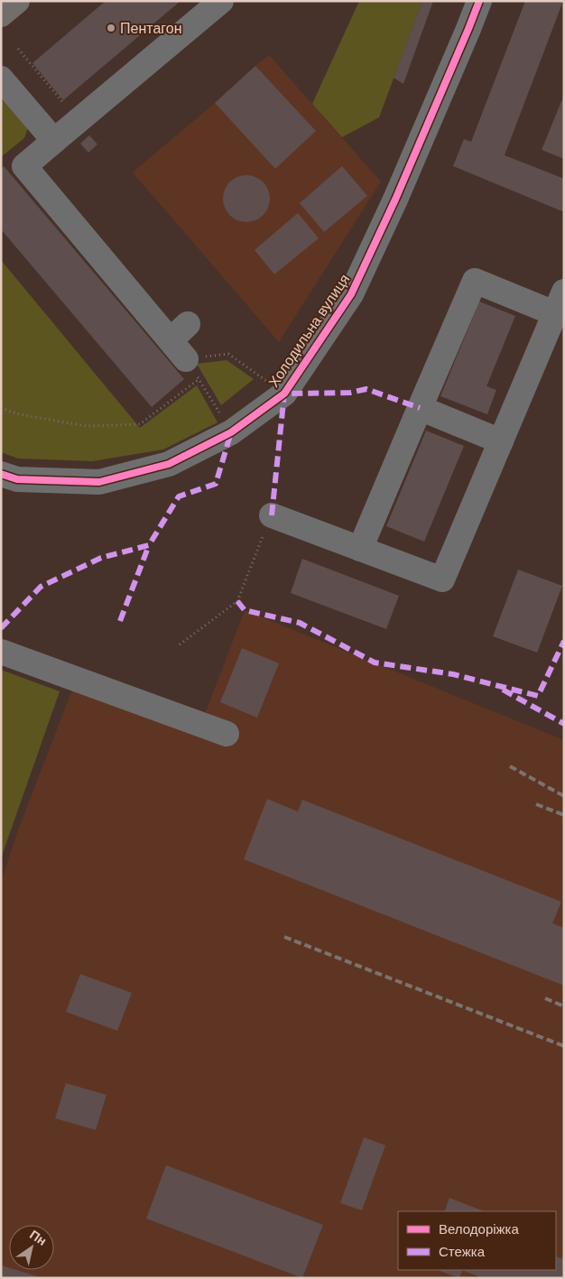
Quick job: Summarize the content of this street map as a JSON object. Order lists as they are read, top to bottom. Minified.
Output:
{"streets":{"street":["Холодильна вулиця"]},"places":["Пентагон"],"legend":["Велодоріжка","Стежка"],"north":"top right"}
